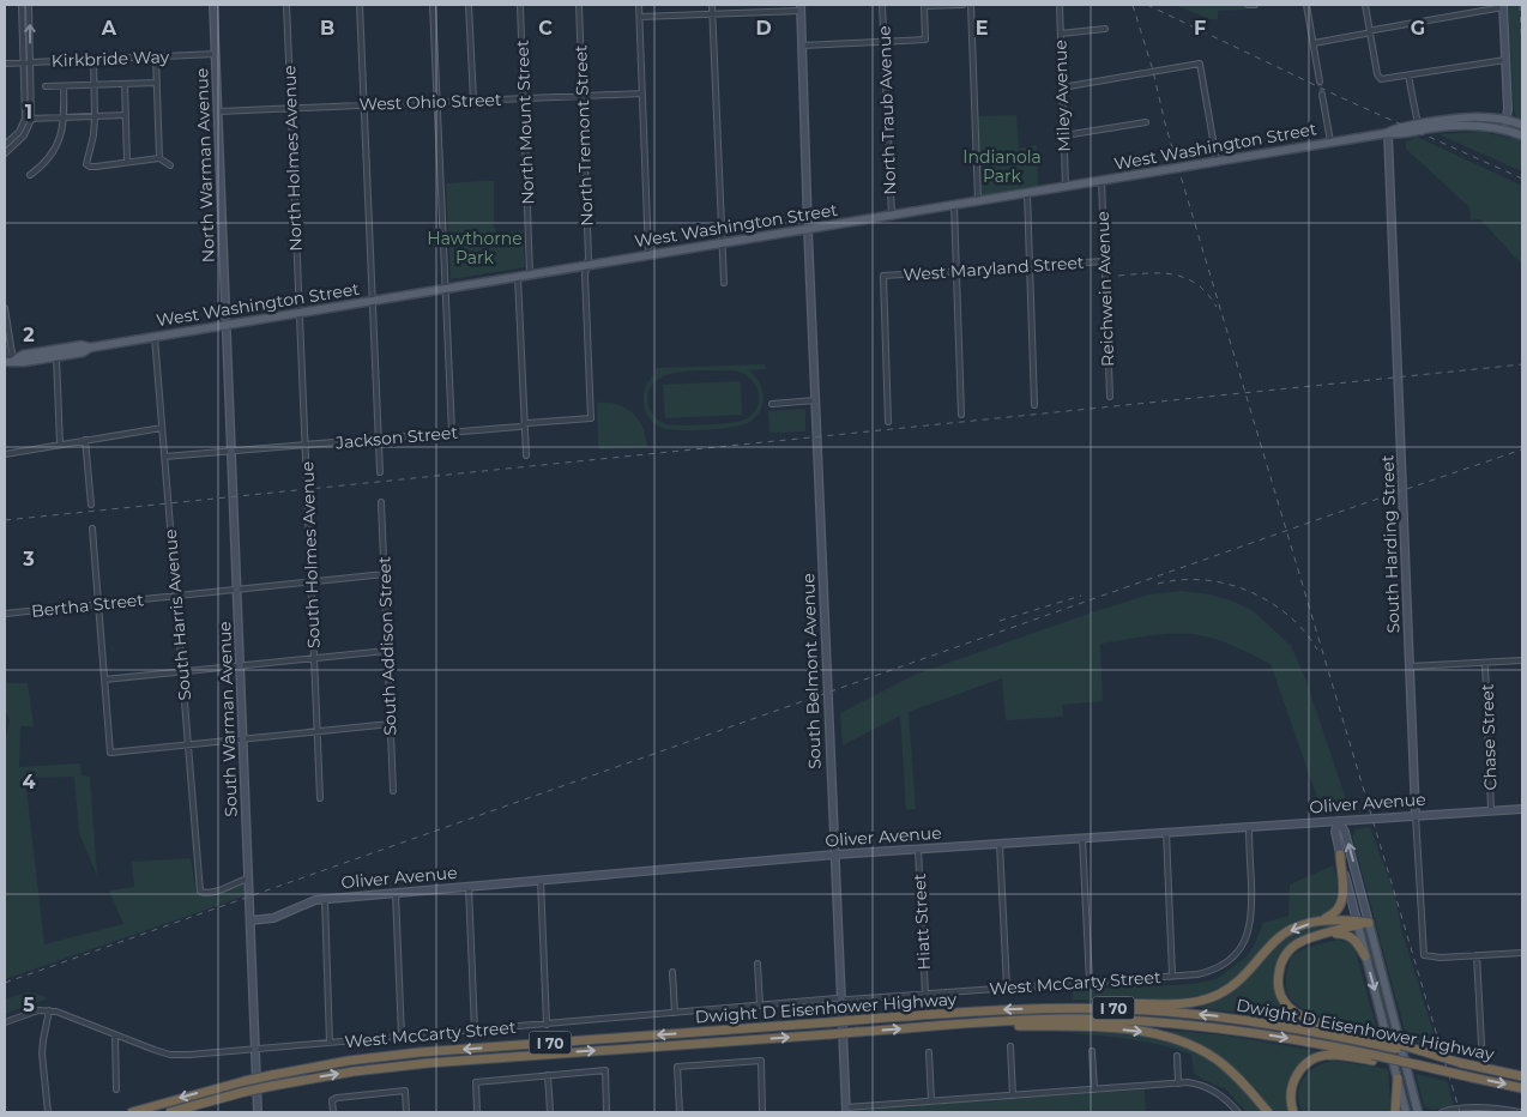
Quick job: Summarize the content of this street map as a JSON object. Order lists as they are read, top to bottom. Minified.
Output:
{"streets":{"highway":["Dwight D Eisenhower Highway","I 70"],"main road":["West Washington Street"],"street":["Kirkbride Way","Miley Avenue","West Ohio Street","North Traub Avenue","North Mount Street","North Tremont Street","North Holmes Avenue","North Warman Avenue","West Maryland Street","Reichwein Avenue","Jackson Street","South Harding Street","South Holmes Avenue","Bertha Street","South Harris Avenue","South Addison Street","South Belmont Avenue","South Warman Avenue","Chase Street","Oliver Avenue","Hiatt Street","West McCarty Street"]},"crossings":[["Kirkbride Way","North Warman Avenue"],["Miley Avenue","West Washington Street"],["West Ohio Street","North Mount Street"],["West Ohio Street","North Tremont Street"],["West Ohio Street","North Holmes Avenue"],["West Ohio Street","North Warman Avenue"],["North Traub Avenue","West Washington Street"],["North Mount Street","West Washington Street"],["North Tremont Street","West Washington Street"],["North Tremont Street","Jackson Street"],["West Washington Street","North Holmes Avenue"],["West Washington Street","North Warman Avenue"],["West Washington Street","Reichwein Avenue"],["West Washington Street","South Harding Street"],["West Washington Street","South Holmes Avenue"],["West Washington Street","South Harris Avenue"],["West Washington Street","South Belmont Avenue"],["West Washington Street","South Warman Avenue"],["North Holmes Avenue","South Holmes Avenue"],["North Warman Avenue","South Warman Avenue"],["West Maryland Street","Reichwein Avenue"],["Jackson Street","South Holmes Avenue"],["Jackson Street","South Harris Avenue"],["Jackson Street","South Warman Avenue"],["South Harding Street","Oliver Avenue"],["South Holmes Avenue","Bertha Street"],["Bertha Street","South Harris Avenue"],["Bertha Street","South Addison Street"],["Bertha Street","South Warman Avenue"],["South Harris Avenue","South Warman Avenue"],["South Belmont Avenue","Oliver Avenue"],["South Belmont Avenue","West McCarty Street"],["South Warman Avenue","Oliver Avenue"],["South Warman Avenue","West McCarty Street"],["Chase Street","Oliver Avenue"],["Oliver Avenue","Hiatt Street"],["Oliver Avenue","West McCarty Street"],["Hiatt Street","West McCarty Street"]],"parks":["Indianola Park","Hawthorne Park"],"grid":{"columns":["A","B","C","D","E","F","G"],"rows":["1","2","3","4","5"]}}
